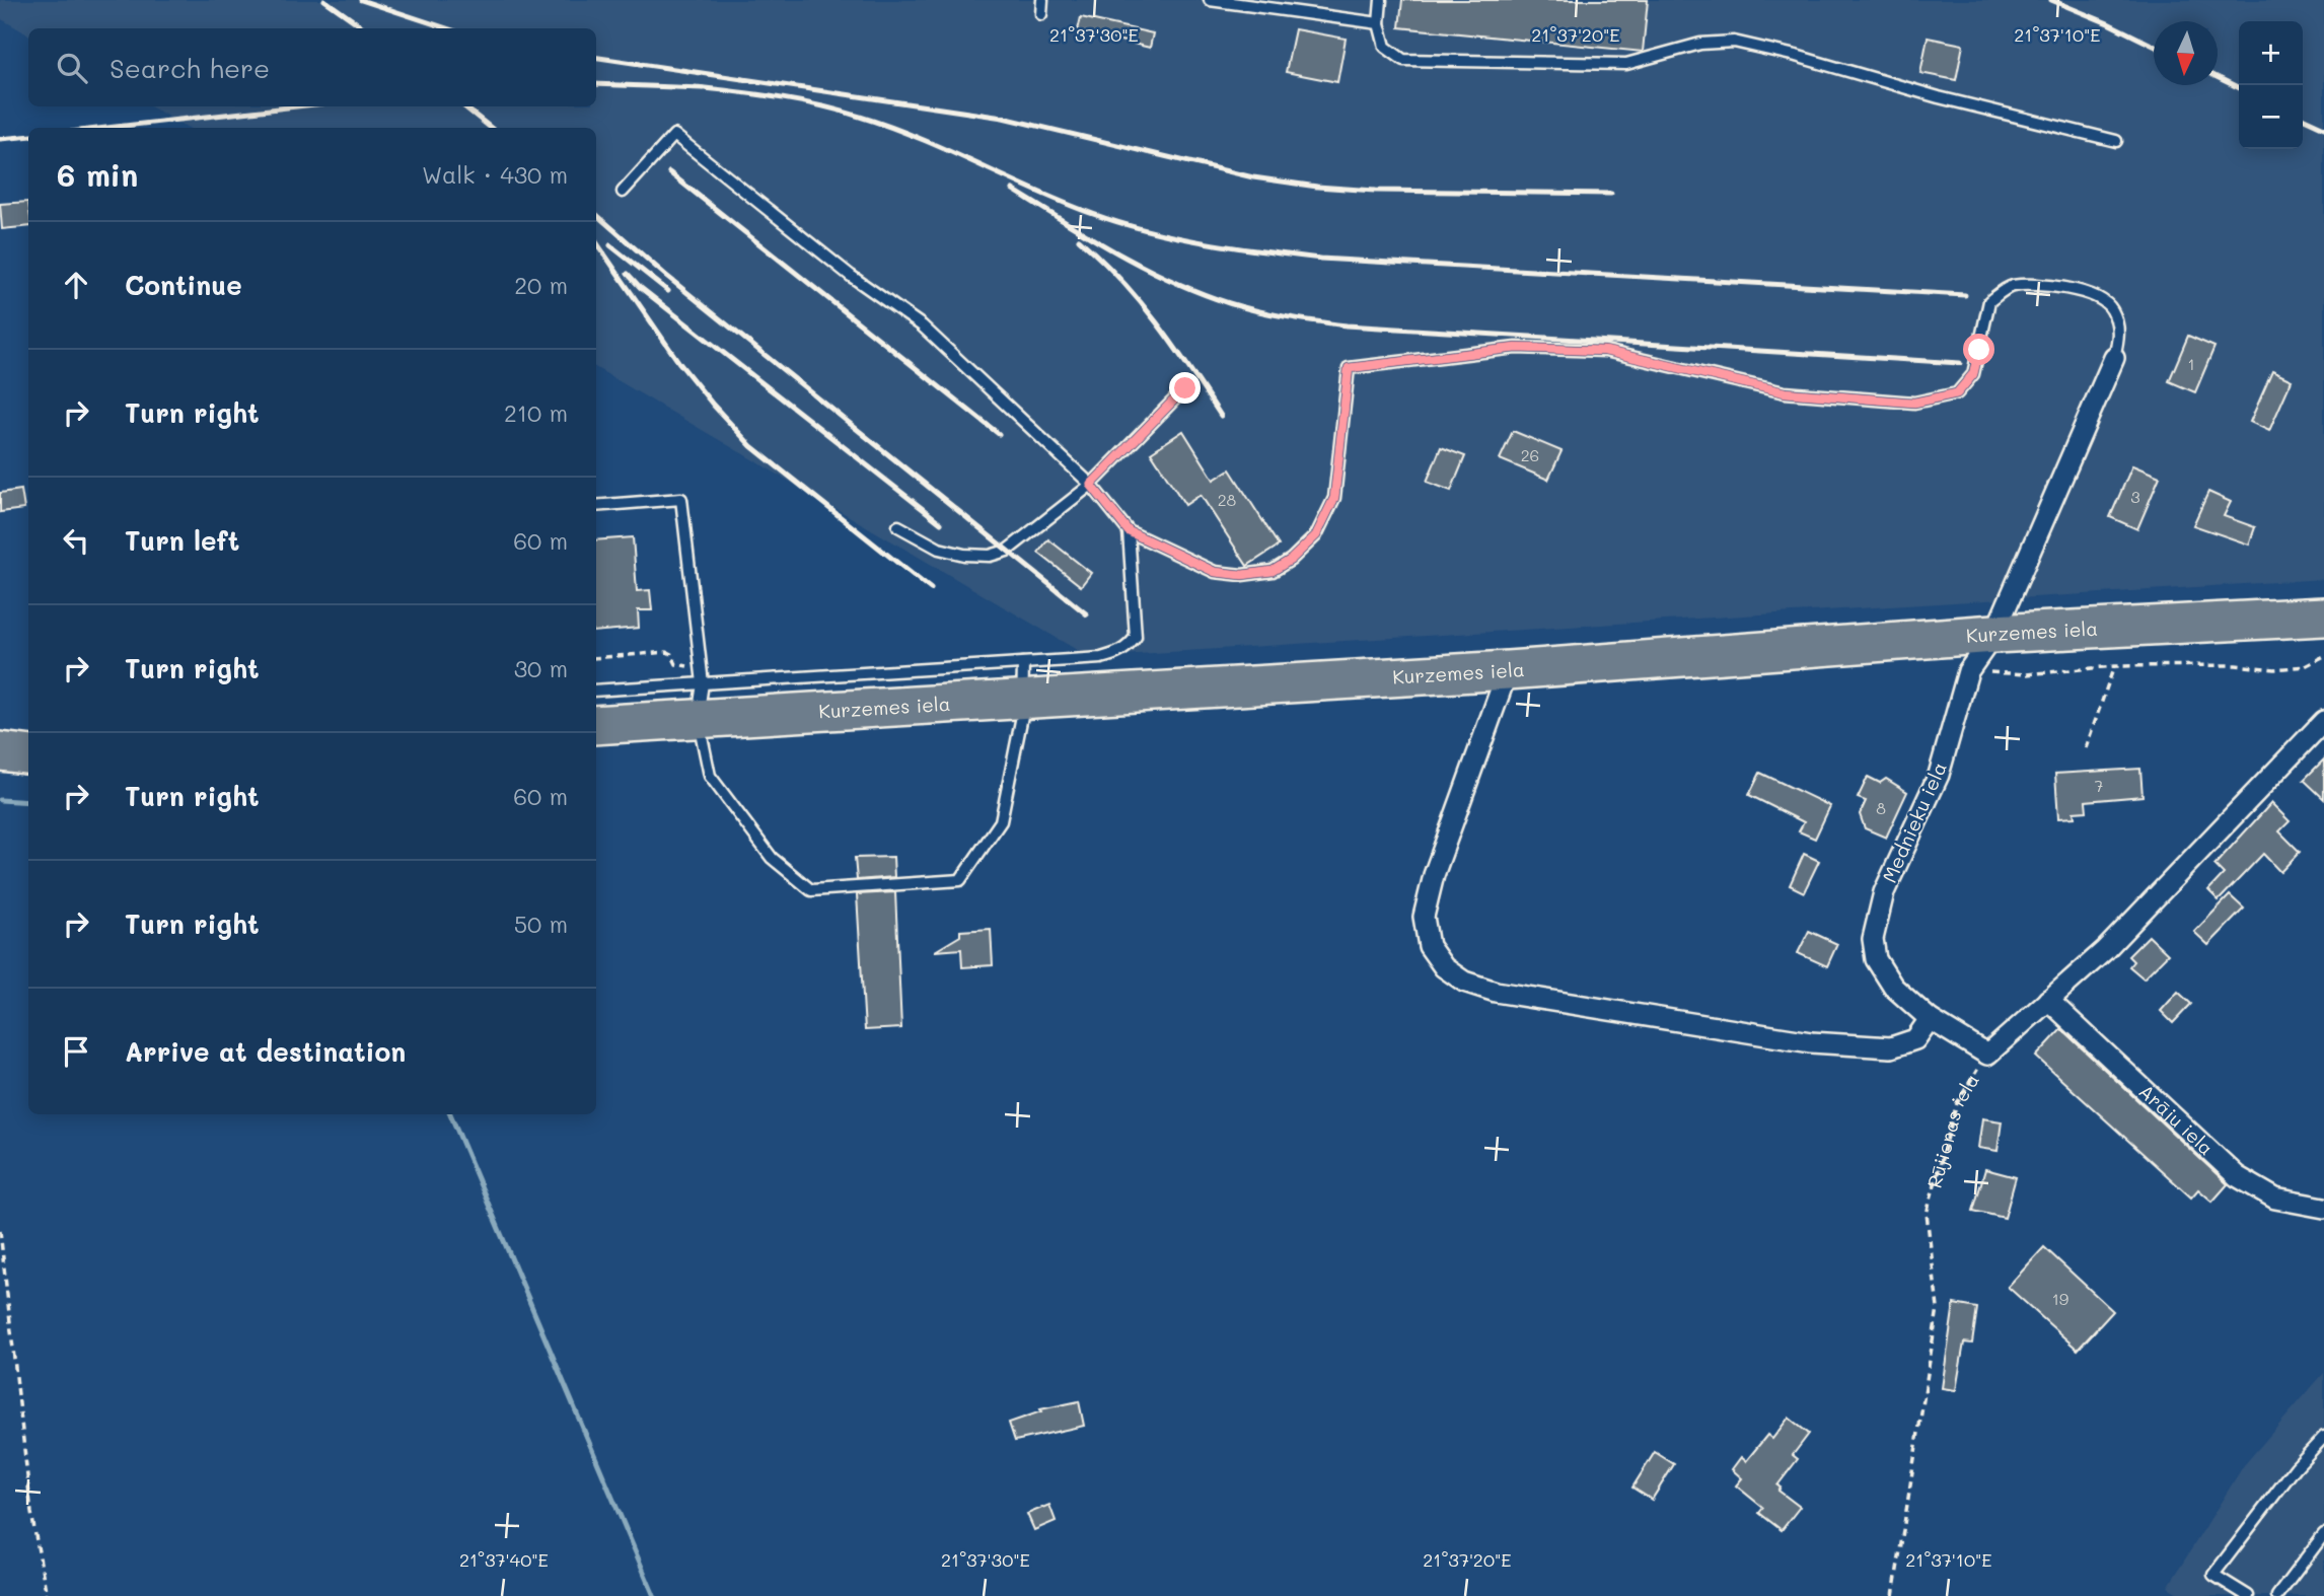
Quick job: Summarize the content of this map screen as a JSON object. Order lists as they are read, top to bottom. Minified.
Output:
{"streets":{"highway":["Kurzemes iela"],"street":["Mednieku iela","Arāju iela","Rūjienas iela"]},"crossings":[["Kurzemes iela","Mednieku iela"],["Mednieku iela","Rūjienas iela"],["Arāju iela","Rūjienas iela"]],"house_numbers":["1","26","3","28","7","8","19"],"north":"bottom","page":{"map_buttons":["+","−"],"search":"Search here","heading":["6 min","Walk · 430 m"],"list":[["Continue","20 m"],["Turn right","210 m"],["Turn left","60 m"],["Turn right","30 m"],["Turn right","60 m"],["Turn right","50 m"],"Arrive at destination"]},"coordinates":["21°37'30\"E","21°37'20\"E","21°37'10\"E","21°37'40\"E"]}
